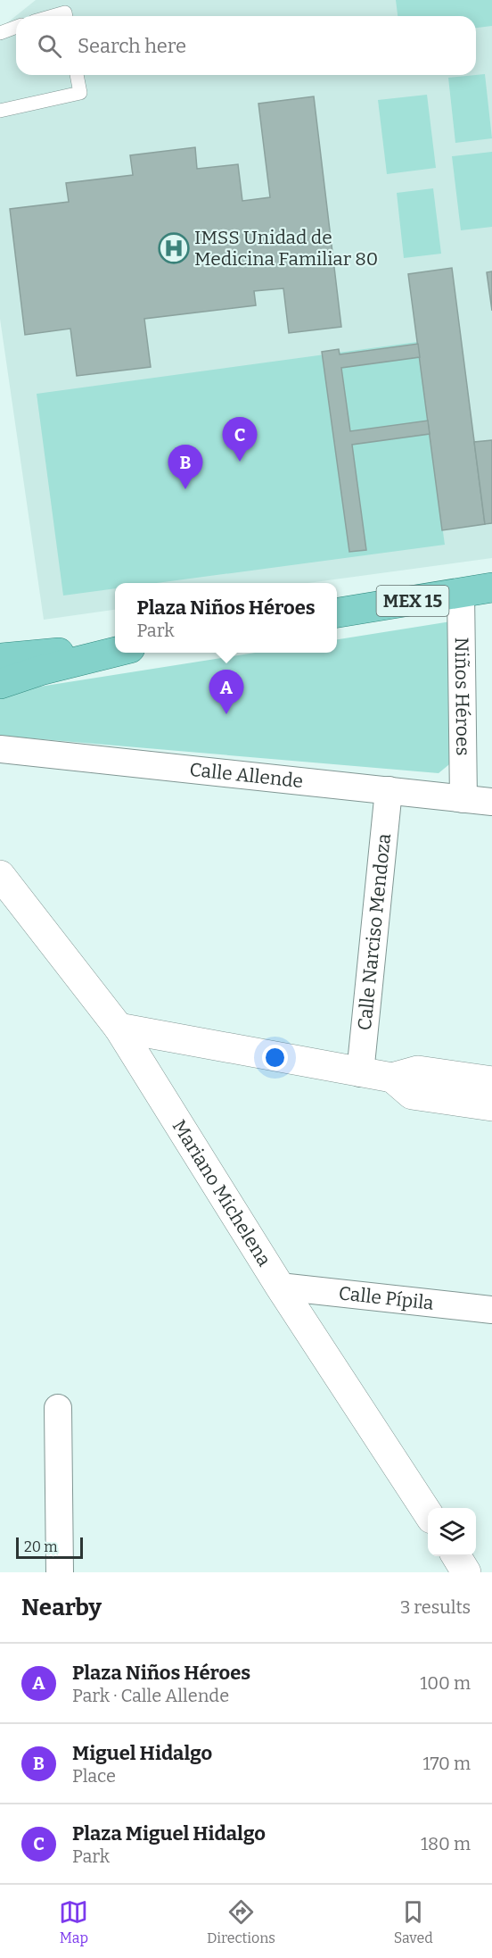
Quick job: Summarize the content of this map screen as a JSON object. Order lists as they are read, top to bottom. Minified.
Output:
{"streets":{"main road":["MEX 15"],"street":["Niños Héroes","Calle Allende","Calle Narciso Mendoza","Mariano Michelena","Calle Pípila"]},"crossings":[["MEX 15","Niños Héroes"],["Niños Héroes","Calle Allende"],["Calle Allende","Calle Narciso Mendoza"],["Mariano Michelena","Calle Pípila"]],"places":{"hospital":["IMSS Unidad de Medicina Familiar 80"]},"scale_bar":"20 m","page":{"search":"Search here","pins":["C","B","A"],"popup":["Plaza Niños Héroes","Park"],"scale":"20 m","heading":["Nearby","3 results"],"list":[{"mark":"A","name":"Plaza Niños Héroes","note":"Park · Calle Allende","value":"100 m"},{"mark":"B","name":"Miguel Hidalgo","note":"Place","value":"170 m"},{"mark":"C","name":"Plaza Miguel Hidalgo","note":"Park","value":"180 m"}],"nav":["Map","Directions","Saved"]}}
